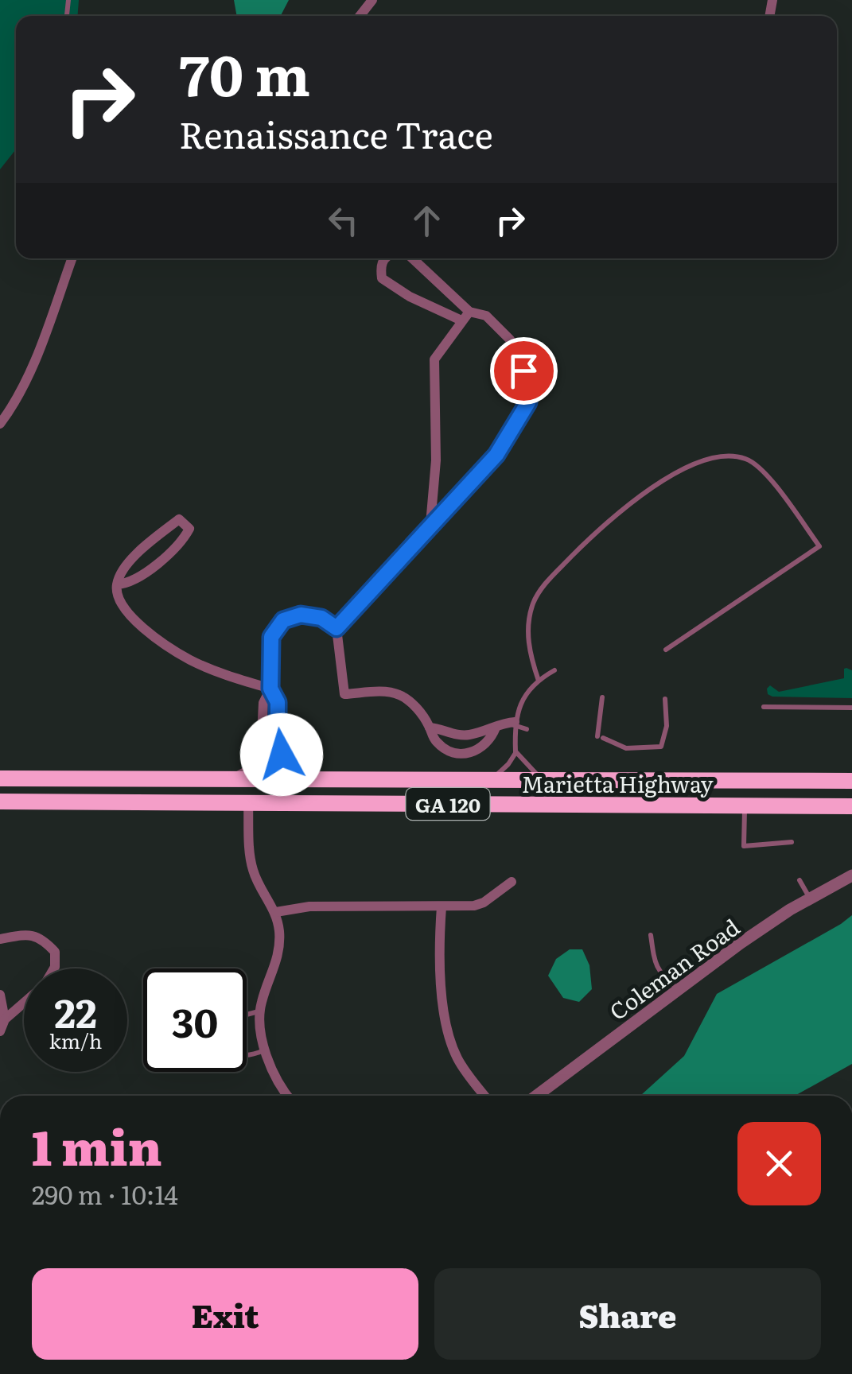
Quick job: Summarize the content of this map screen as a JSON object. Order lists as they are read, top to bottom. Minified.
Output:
{"streets":{"highway":["Marietta Highway","GA 120"],"street":["Coleman Road"]},"page":{"turn":["70 m","Renaissance Trace"],"speed":"22 km/h","limit":"30","heading":["1 min","290 m · 10:14"],"buttons":["Exit","Share"]}}
